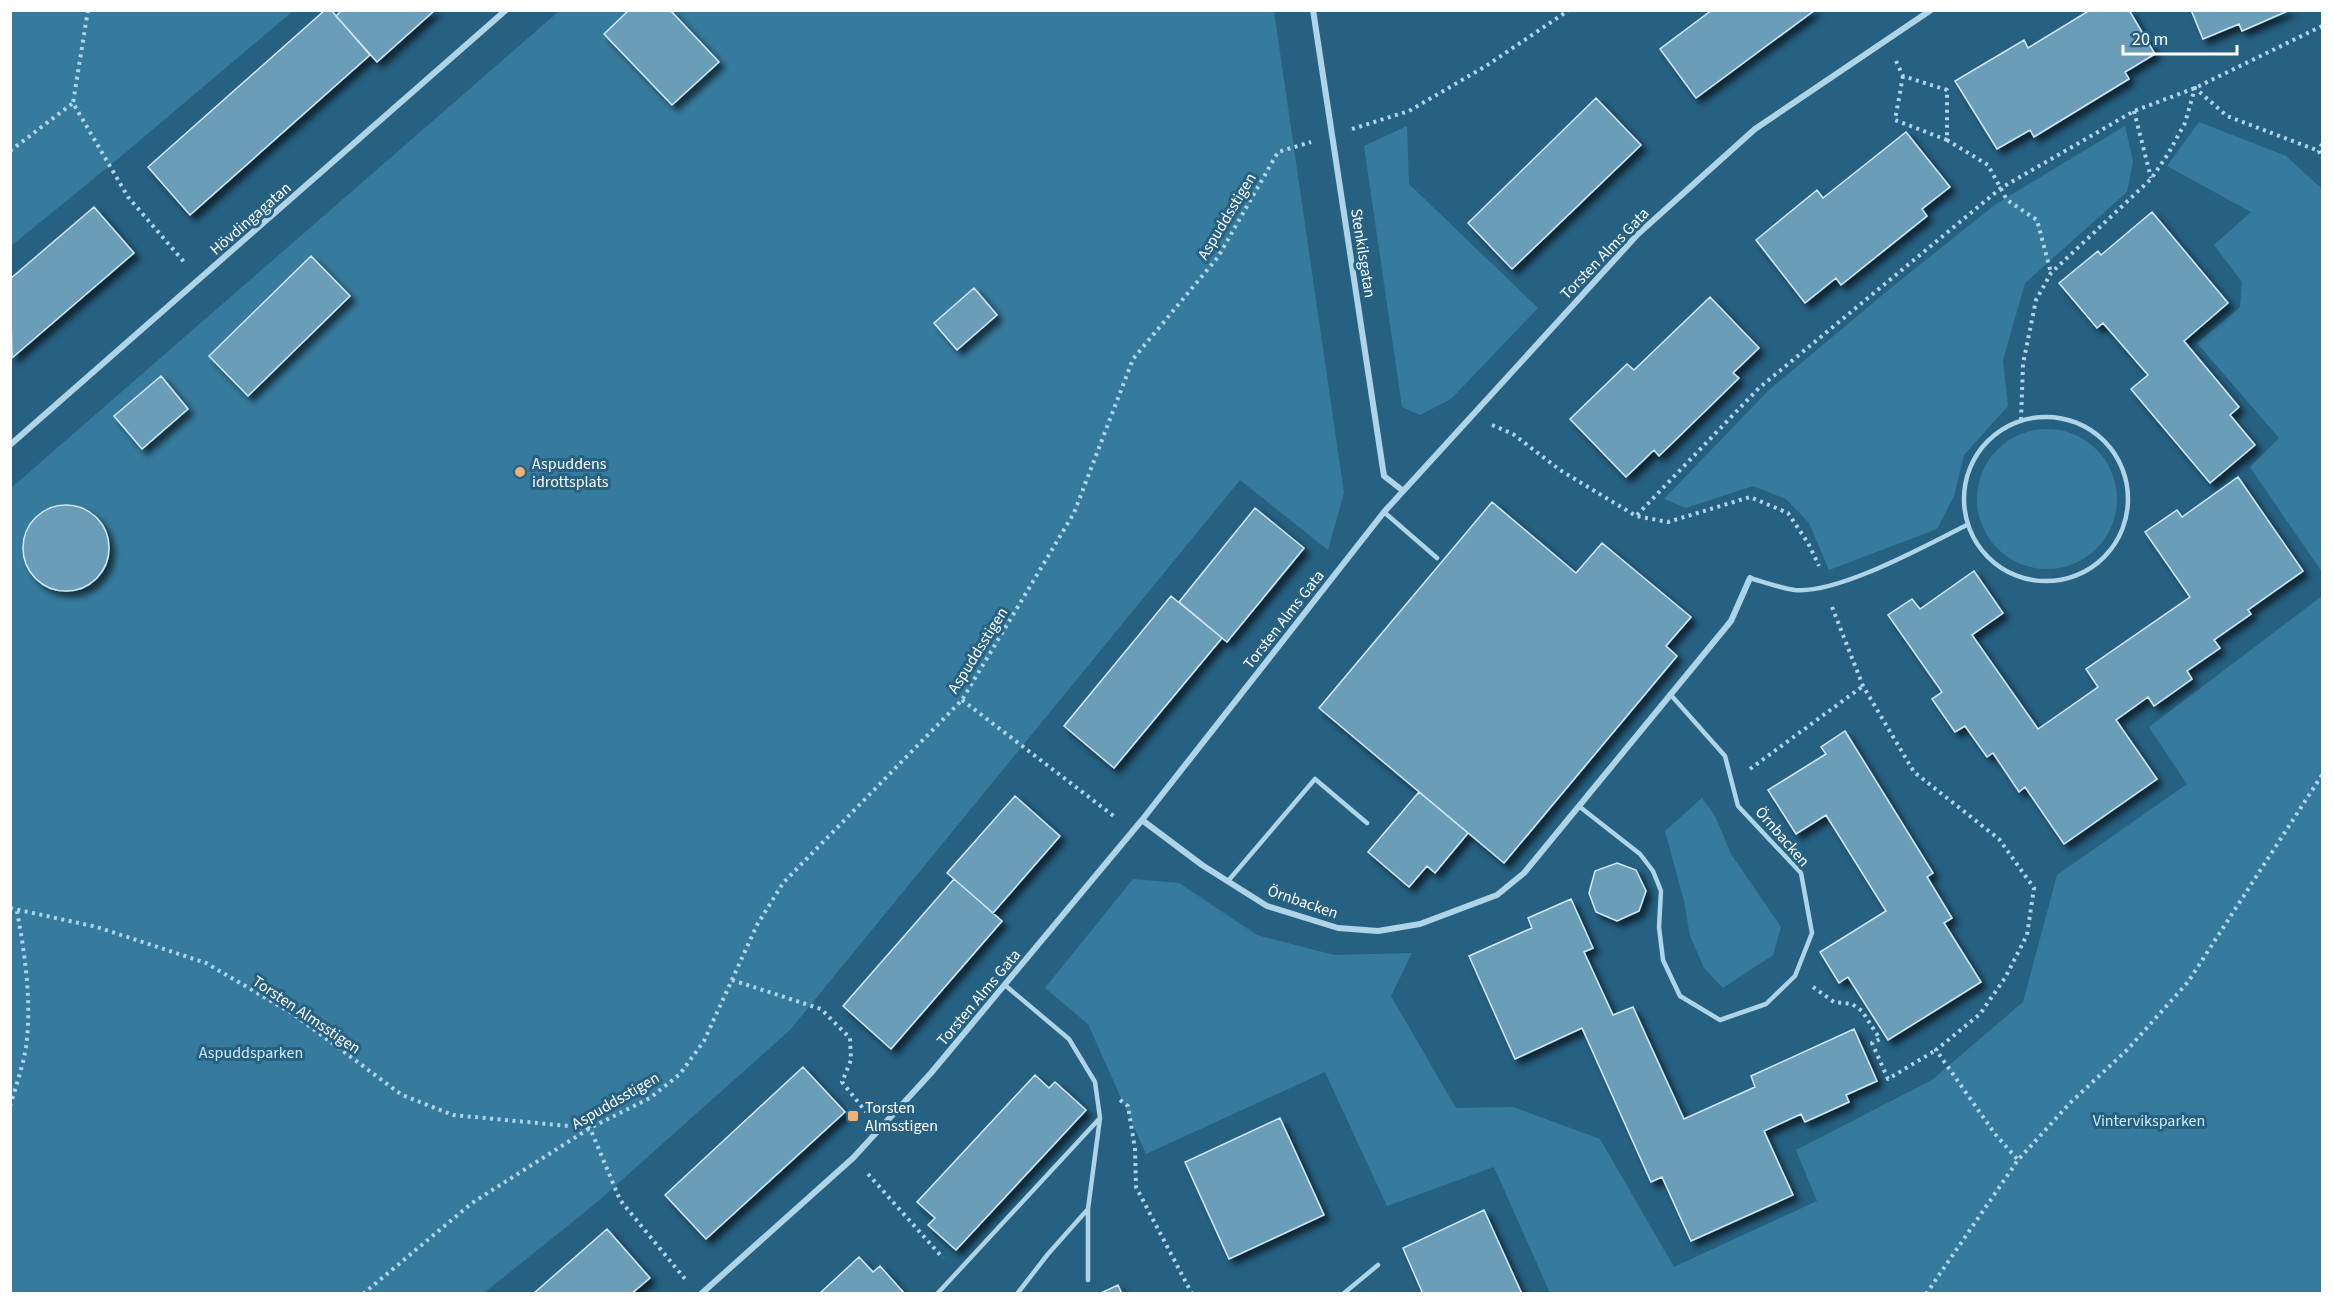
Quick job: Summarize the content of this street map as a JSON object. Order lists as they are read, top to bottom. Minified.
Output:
{"streets":{"street":["Hövdingagatan","Stenkilsgatan","Torsten Alms Gata","Örnbacken"],"path":["Aspuddsstigen","Torsten Almsstigen"]},"crossings":[["Aspuddsstigen","Stenkilsgatan"],["Aspuddsstigen","Torsten Almsstigen"],["Stenkilsgatan","Torsten Alms Gata"],["Torsten Alms Gata","Örnbacken"]],"parks":["Aspuddsparken","Vinterviksparken"],"places":{"other":["Aspuddens idrottsplats"],"transit":["Torsten Almsstigen"]},"scale_bar":"20 m"}
